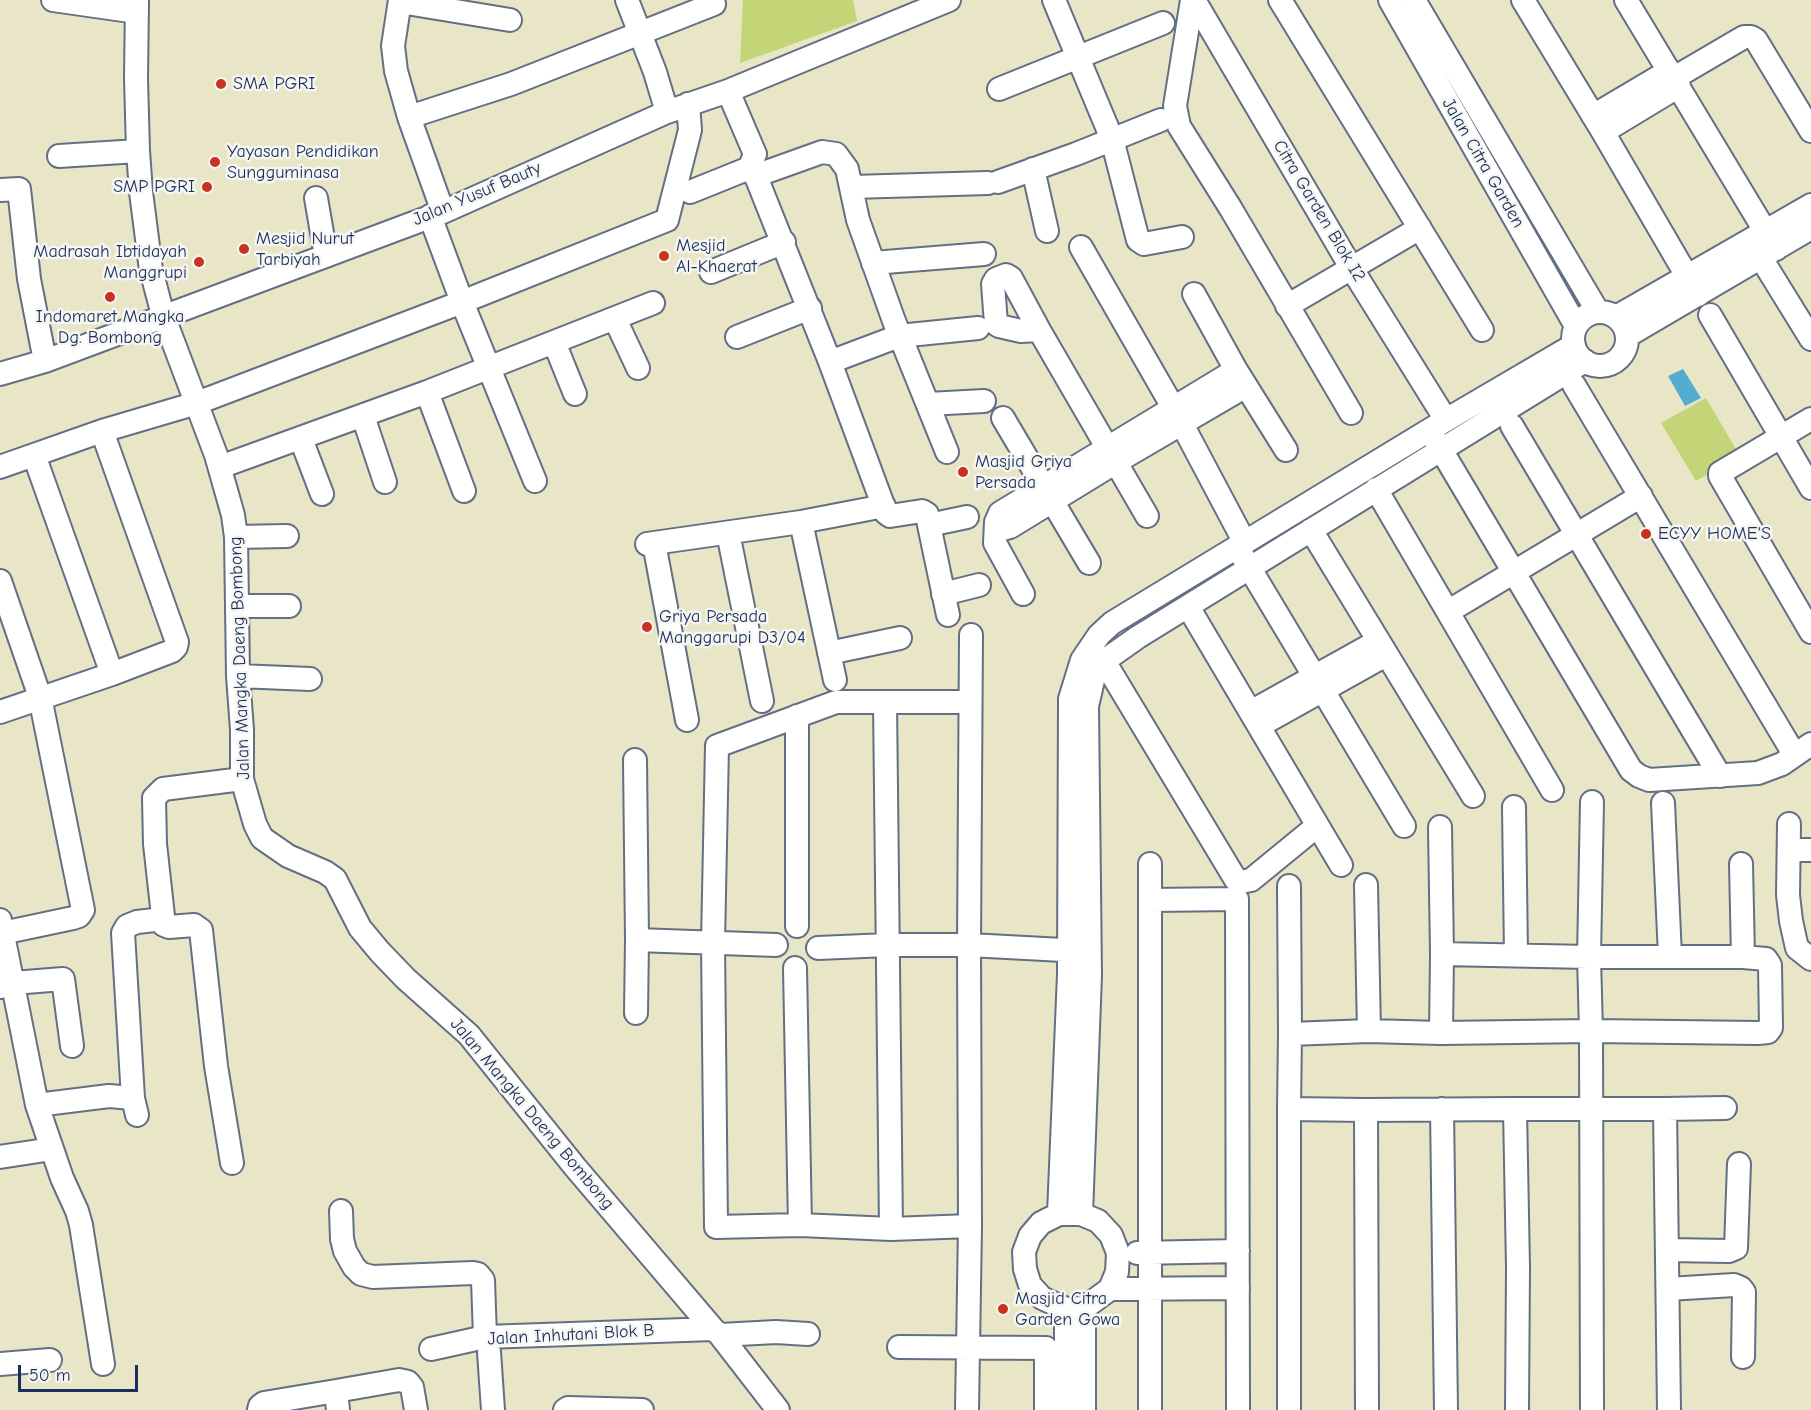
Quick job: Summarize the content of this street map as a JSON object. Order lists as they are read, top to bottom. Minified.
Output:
{"streets":{"street":["Jalan Citra Garden","Jalan Yusuf Bauty","Citra Garden Blok I2","Jalan Mangka Daeng Bombong","Jalan Inhutani Blok B"]},"crossings":[["Jalan Yusuf Bauty","Jalan Mangka Daeng Bombong"],["Jalan Mangka Daeng Bombong","Jalan Inhutani Blok B"]],"places":["SMA PGRI","Yayasan Pendidikan Sungguminasa","SMP PGRI","Mesjid Nurut Tarbiyah","Mesjid Al-Khaerat","Madrasah Ibtidayah Manggrupi","Indomaret Mangka Dg. Bombong","Masjid Griya Persada","ECYY HOME'S","Griya Persada Manggarupi D3/04","Masjid Citra Garden Gowa"],"scale_bar":"50 m"}
